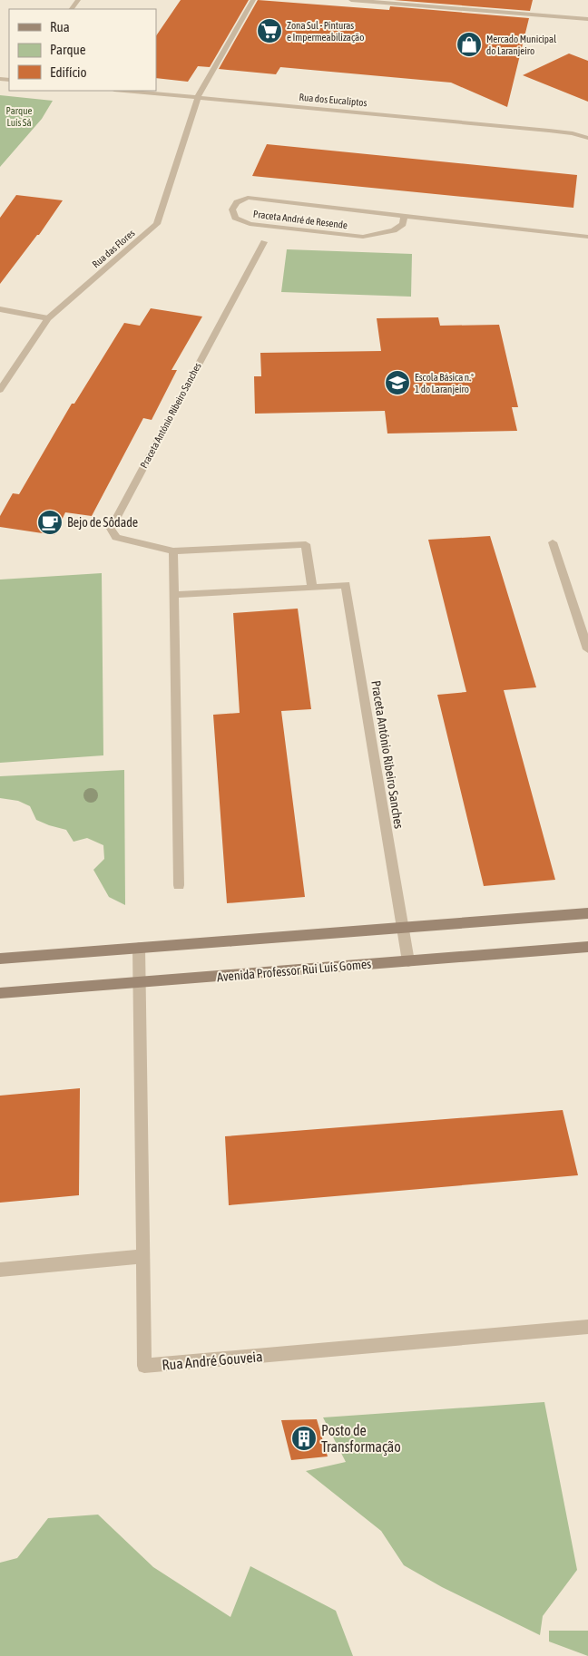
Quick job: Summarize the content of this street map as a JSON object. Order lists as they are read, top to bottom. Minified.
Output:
{"streets":{"main road":["Avenida Professor Rui Luís Gomes"],"street":["Rua dos Eucaliptos","Praceta André de Resende","Rua das Flores","Praceta António Ribeiro Sanches","Rua André Gouveia"]},"crossings":[["Rua dos Eucaliptos","Rua das Flores"],["Praceta António Ribeiro Sanches","Avenida Professor Rui Luís Gomes"],["Avenida Professor Rui Luís Gomes","Rua André Gouveia"]],"parks":["Parque Luís Sá"],"places":{"supermarket":["Zona Sul - Pinturas e Impermeabilização"],"shop":["Mercado Municipal do Laranjeiro"],"school or university":["Escola Básica n.º 1 do Laranjeiro"],"cafe":["Bejo de Sôdade"],"building":["Posto de Transformação"]},"legend":["Rua","Parque","Edifício"]}
